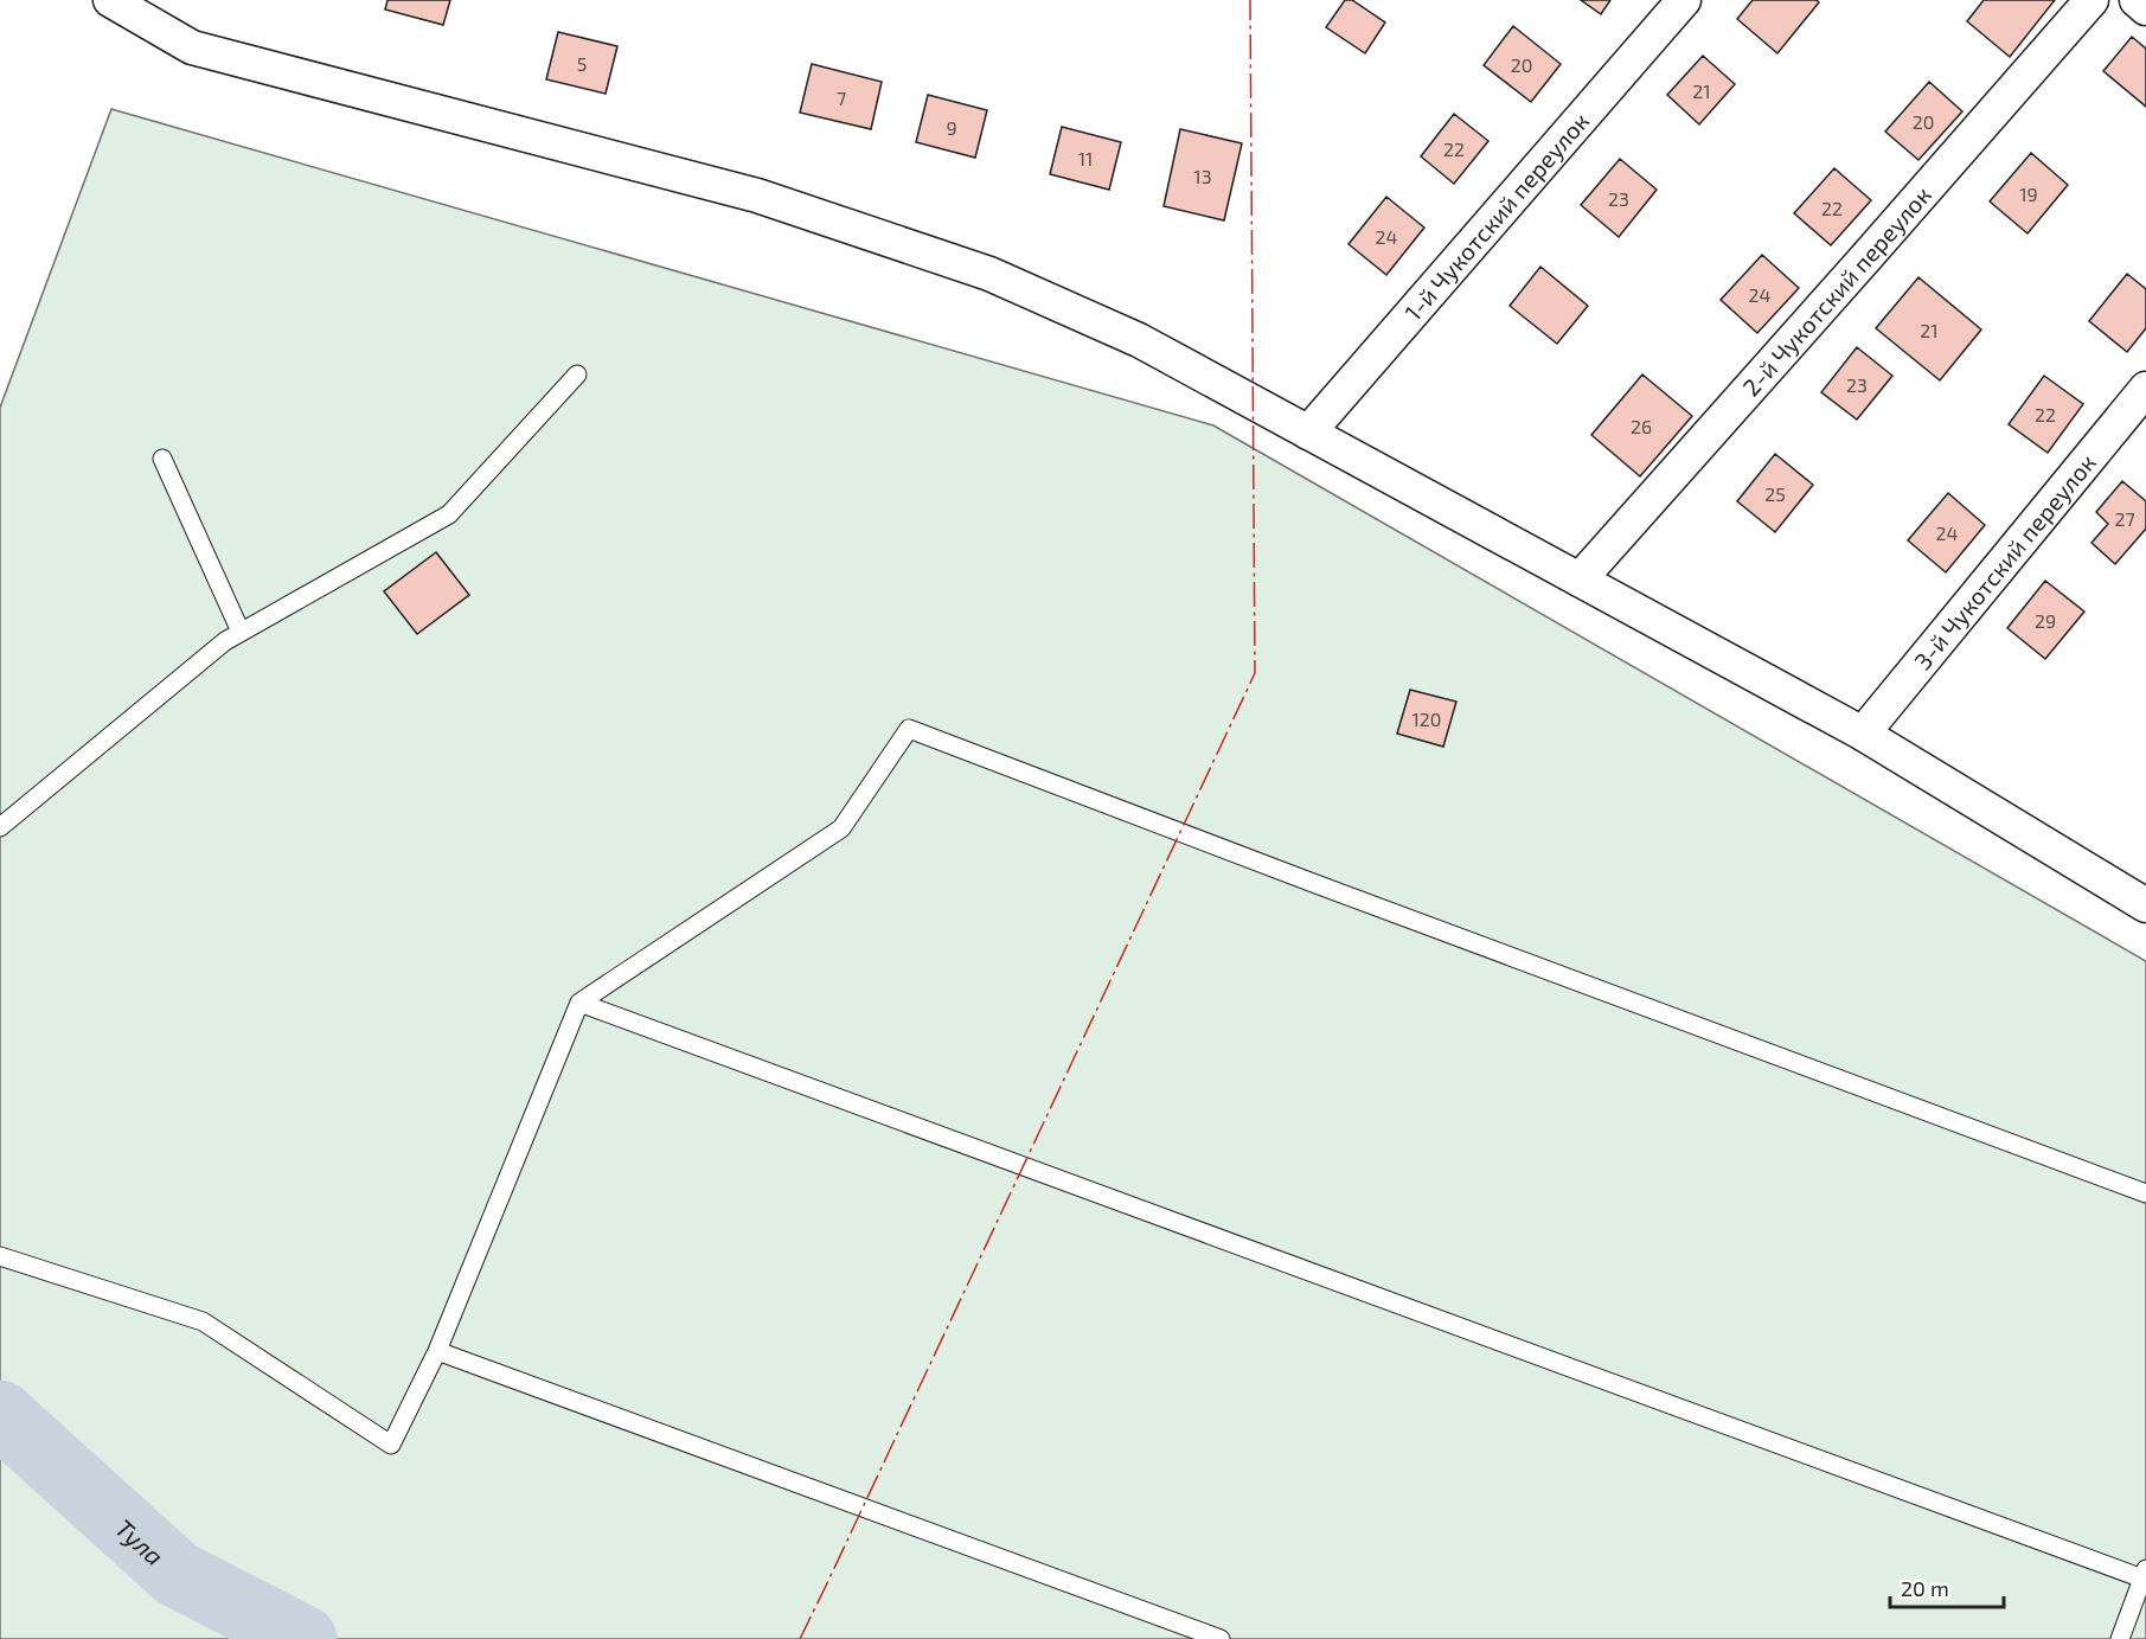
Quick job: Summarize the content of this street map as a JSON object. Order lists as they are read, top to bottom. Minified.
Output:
{"streets":{"street":["1-й Чукотский переулок","2-й Чукотский переулок","3-й Чукотский переулок"]},"water":["Тула"],"house_numbers":["5","20","21","7","20","9","22","11","13","19","23","22","24","24","21","23","22","26","25","27","24","29","120"],"scale_bar":"20 m"}
